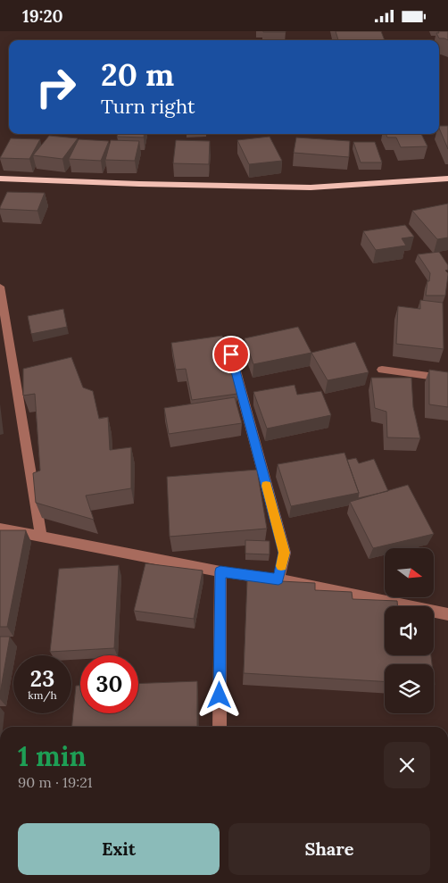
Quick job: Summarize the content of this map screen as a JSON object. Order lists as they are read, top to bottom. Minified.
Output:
{"north":"right","page":{"status":"19:20","turn":["20 m","Turn right"],"speed":"23 km/h","limit":"30","heading":["1 min","90 m · 19:21"],"buttons":["Exit","Share"]}}
